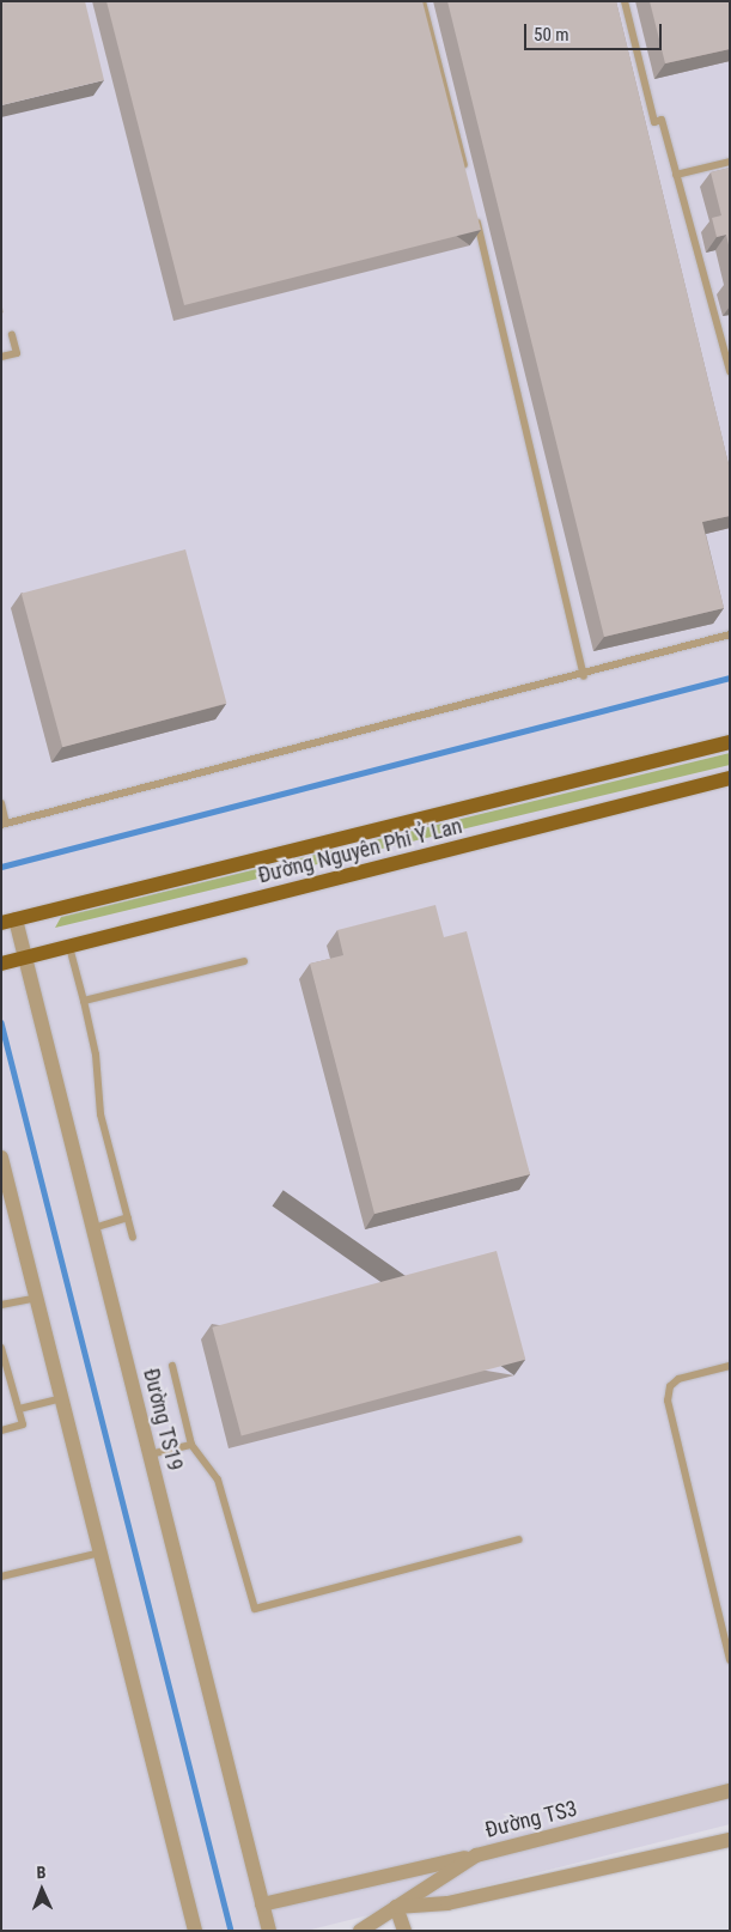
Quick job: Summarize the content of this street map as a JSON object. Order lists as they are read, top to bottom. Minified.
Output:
{"streets":{"main road":["Đường Nguyên Phi Ỷ Lan"],"street":["Đường TS19","Đường TS3"]},"crossings":[["Đường Nguyên Phi Ỷ Lan","Đường TS19"]],"scale_bar":"50 m","north":"top"}
